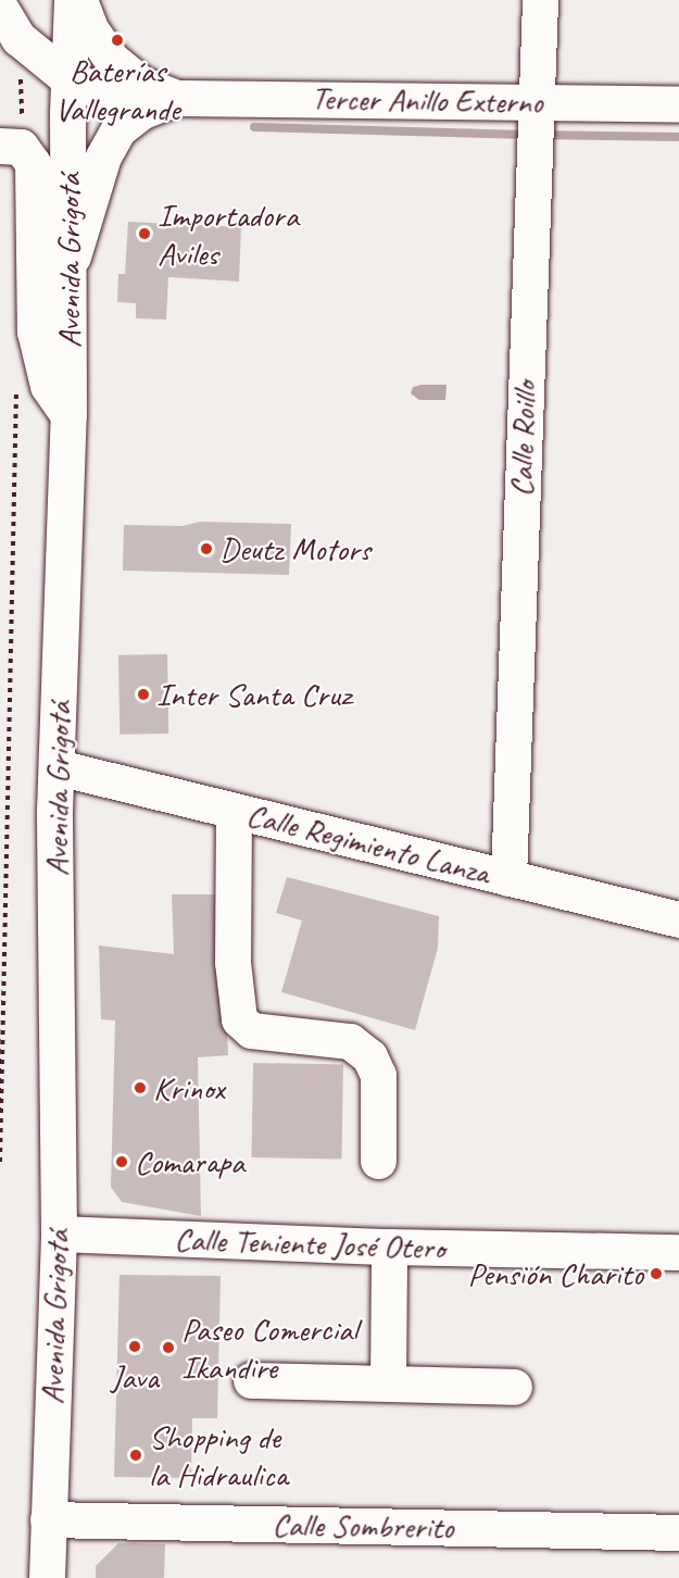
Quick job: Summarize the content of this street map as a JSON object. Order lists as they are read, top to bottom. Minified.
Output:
{"streets":{"street":["Tercer Anillo Externo","Avenida Grigotá","Calle Roillo","Calle Regimiento Lanza","Calle Teniente José Otero","Calle Sombrerito"]},"crossings":[["Tercer Anillo Externo","Avenida Grigotá"],["Tercer Anillo Externo","Calle Roillo"],["Avenida Grigotá","Calle Regimiento Lanza"],["Avenida Grigotá","Calle Teniente José Otero"],["Avenida Grigotá","Calle Sombrerito"],["Calle Roillo","Calle Regimiento Lanza"]],"places":["Baterías Vallegrande","Importadora Aviles","Deutz Motors","Inter Santa Cruz","Krinox","Comarapa","Pensión Charito","Java","Paseo Comercial Ikandire","Shopping de la Hidraulica"]}
